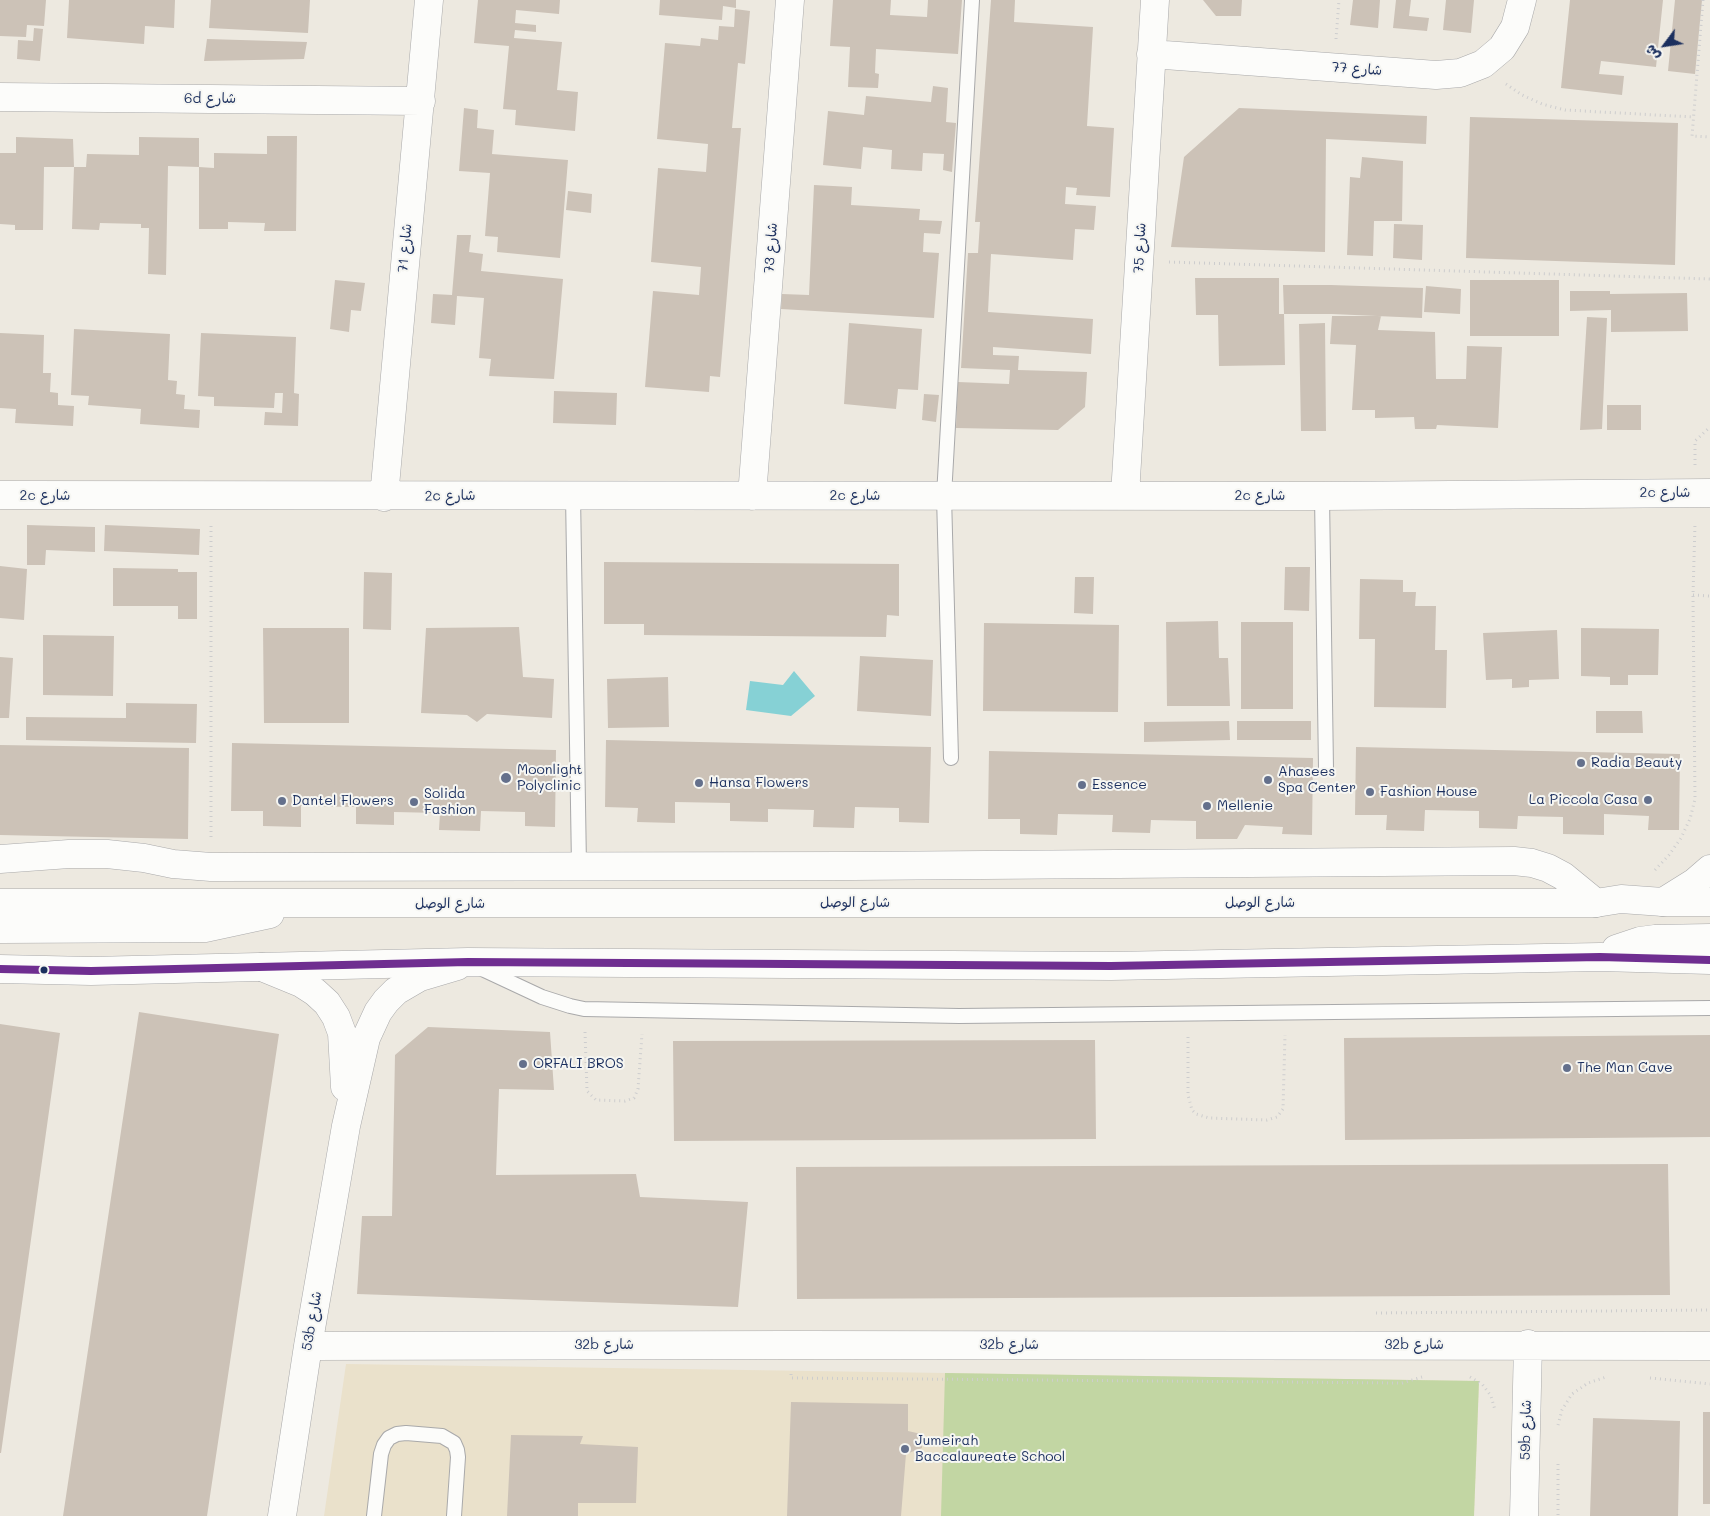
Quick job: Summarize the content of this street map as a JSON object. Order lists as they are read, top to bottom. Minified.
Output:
{"streets":{"street":["شارع 77","6d شارع","شارع 71","شارع 73","شارع 75","2c شارع","شارع الوصل","53b شارع","32b شارع","59b شارع"]},"crossings":[["شارع 77","شارع 75"],["6d شارع","شارع 71"],["شارع 71","2c شارع"],["شارع 73","2c شارع"],["شارع 75","2c شارع"],["53b شارع","32b شارع"],["32b شارع","59b شارع"]],"places":["Radia Beauty","Moonlight Polyclinic","Ahasees Spa Center","Hansa Flowers","Essence","Fashion House","La Piccola Casa","Dantel Flowers","Solida Fashion","Mellenie","ORFALI BROS","The Man Cave","Jumeirah Baccalaureate School"],"north":"bottom left"}
